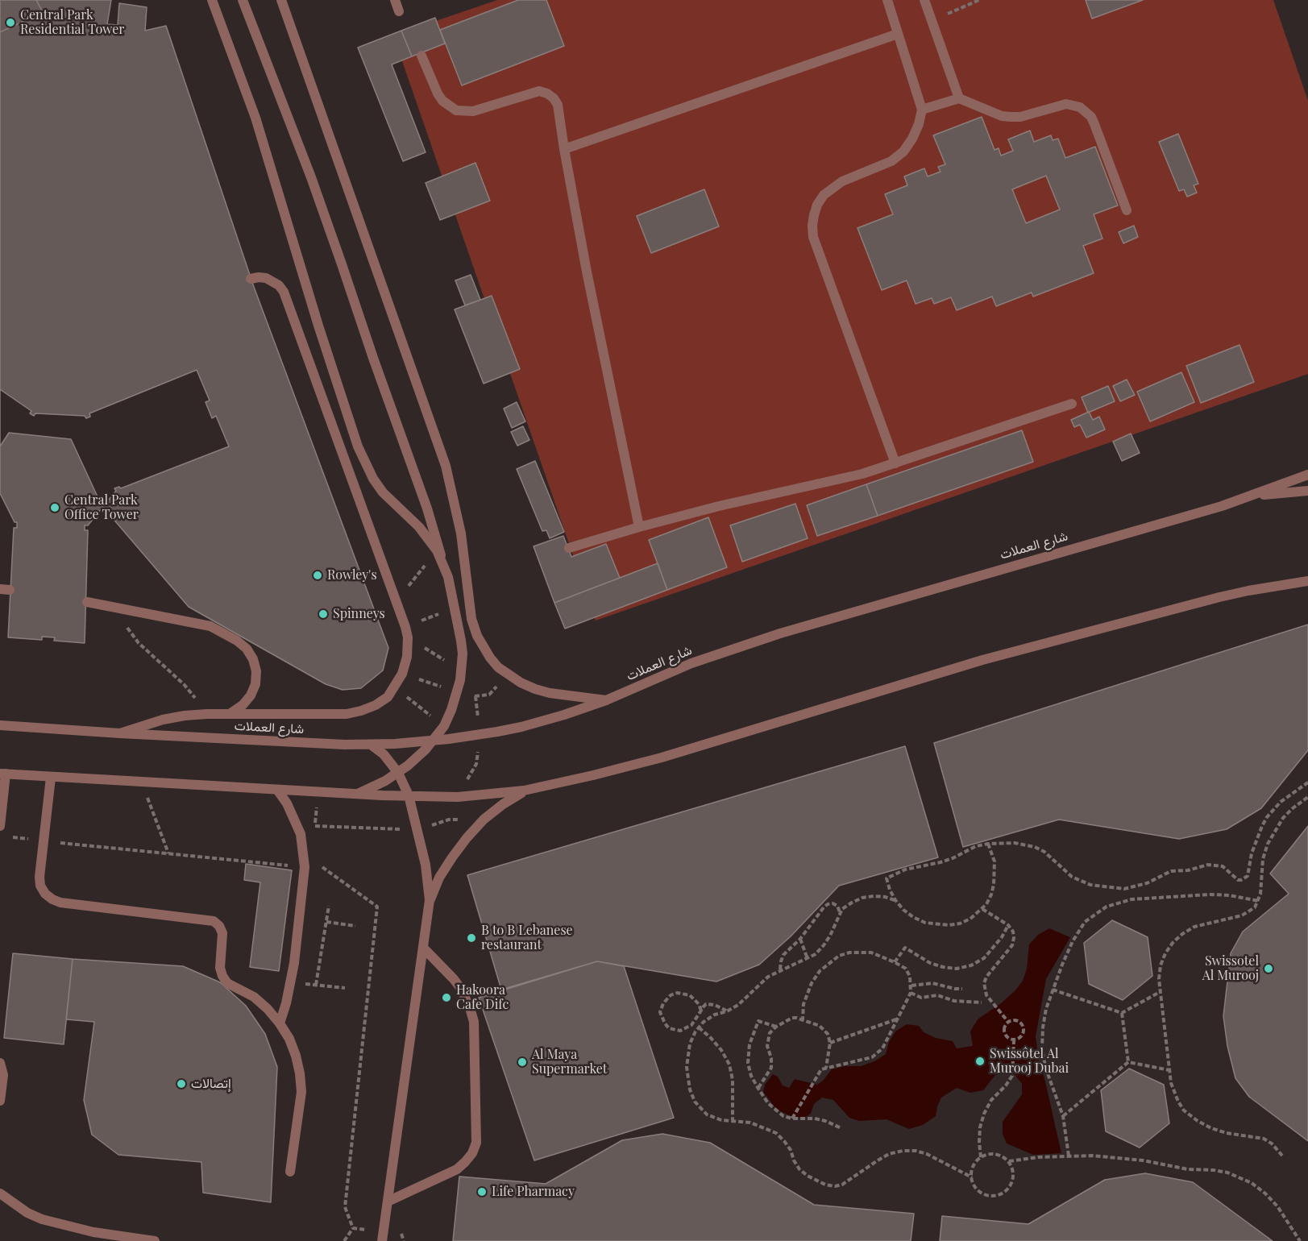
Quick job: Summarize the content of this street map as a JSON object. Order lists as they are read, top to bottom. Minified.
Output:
{"streets":{"street":["شارع العملات"]},"places":["Central Park Residential Tower","Central Park Office Tower","Rowley's","Spinneys","B to B Lebanese restaurant","Swissotel Al Murooj","Hakoora Cafe Difc","Swissôtel Al Murooj Dubai","Al Maya Supermarket","إتصالات","Life Pharmacy"]}
